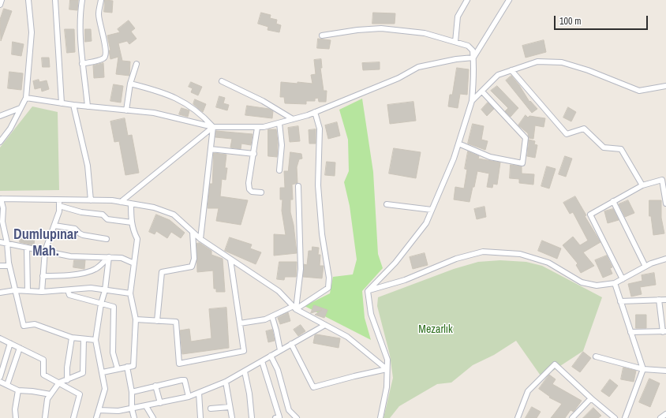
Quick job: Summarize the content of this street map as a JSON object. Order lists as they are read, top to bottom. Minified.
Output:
{"districts":["Dumlupınar Mah."],"parks":["Mezarlık"],"scale_bar":"100 m"}
